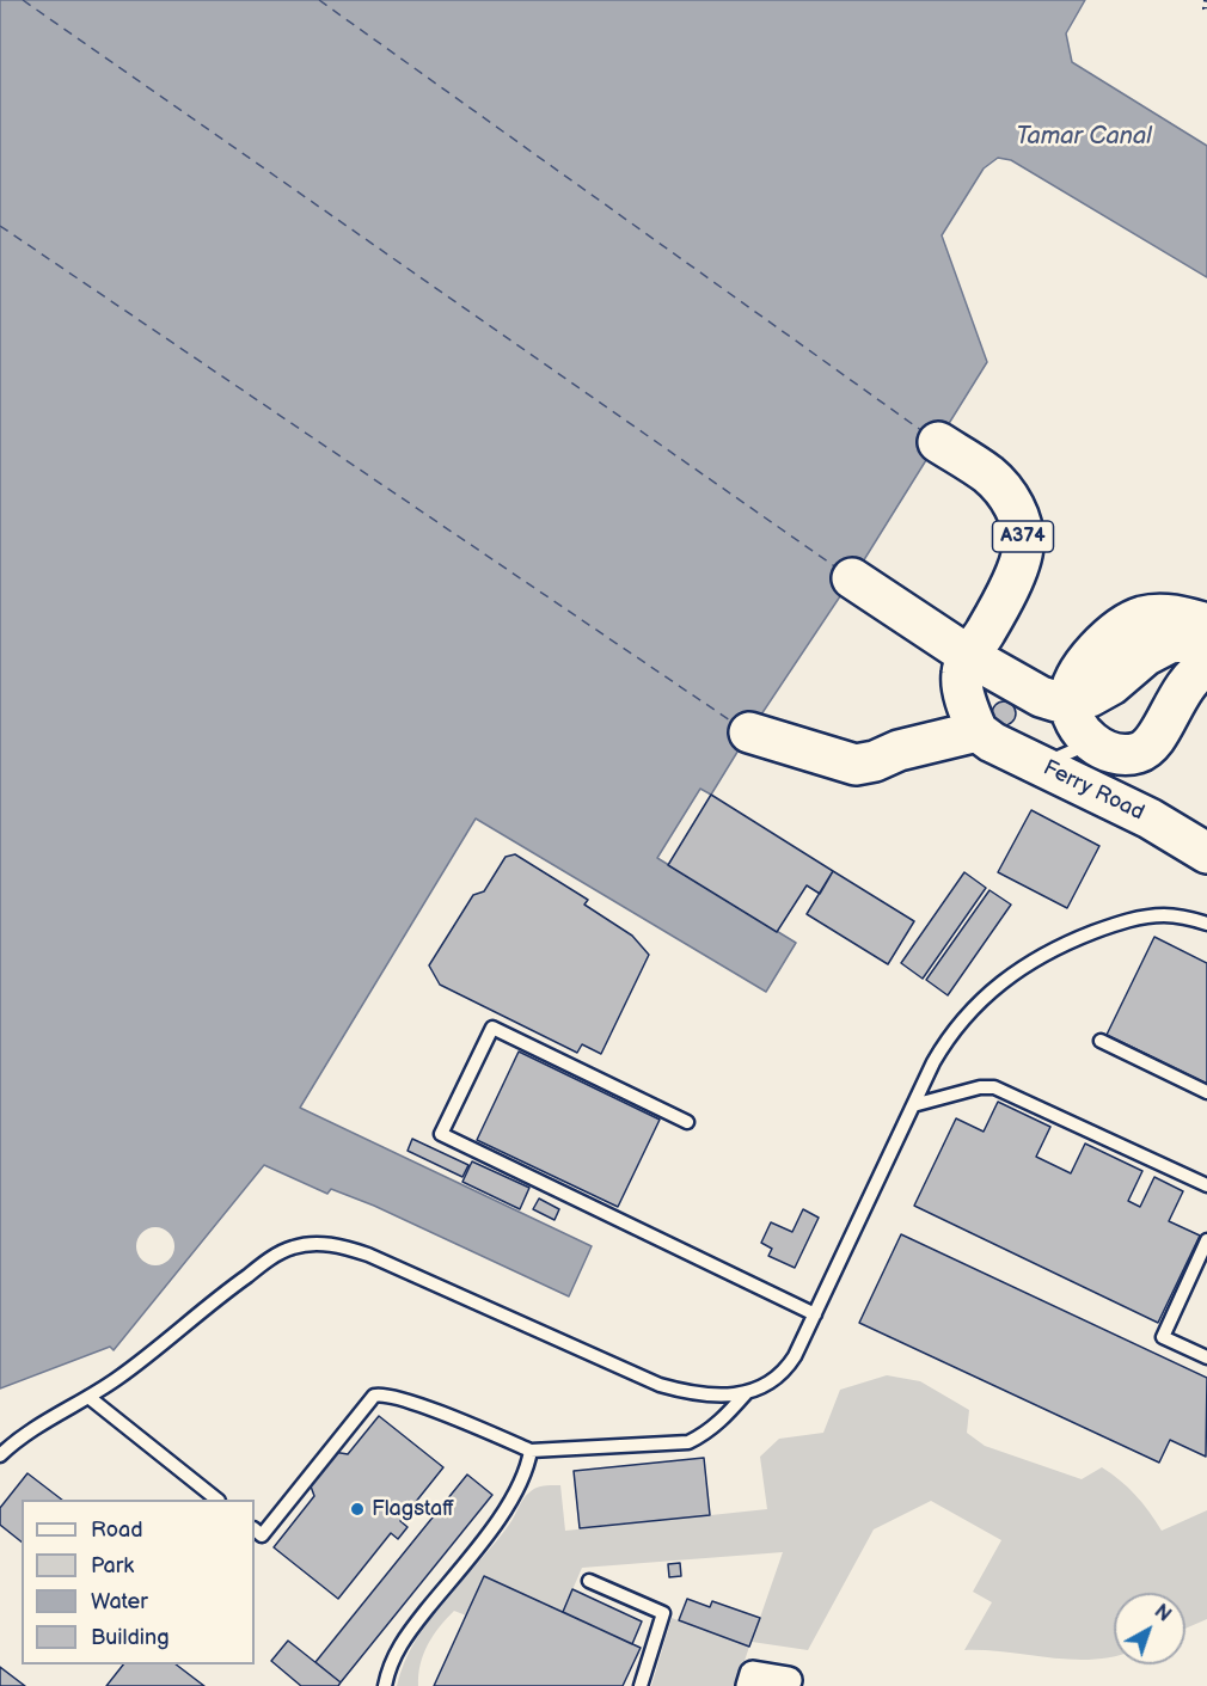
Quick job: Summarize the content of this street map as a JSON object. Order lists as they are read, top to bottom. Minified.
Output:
{"streets":{"main road":["A374","Ferry Road"]},"crossings":[["A374","Ferry Road"]],"water":["Tamar Canal"],"places":["Flagstaff"],"legend":["Road","Park","Water","Building"],"north":"top right"}
